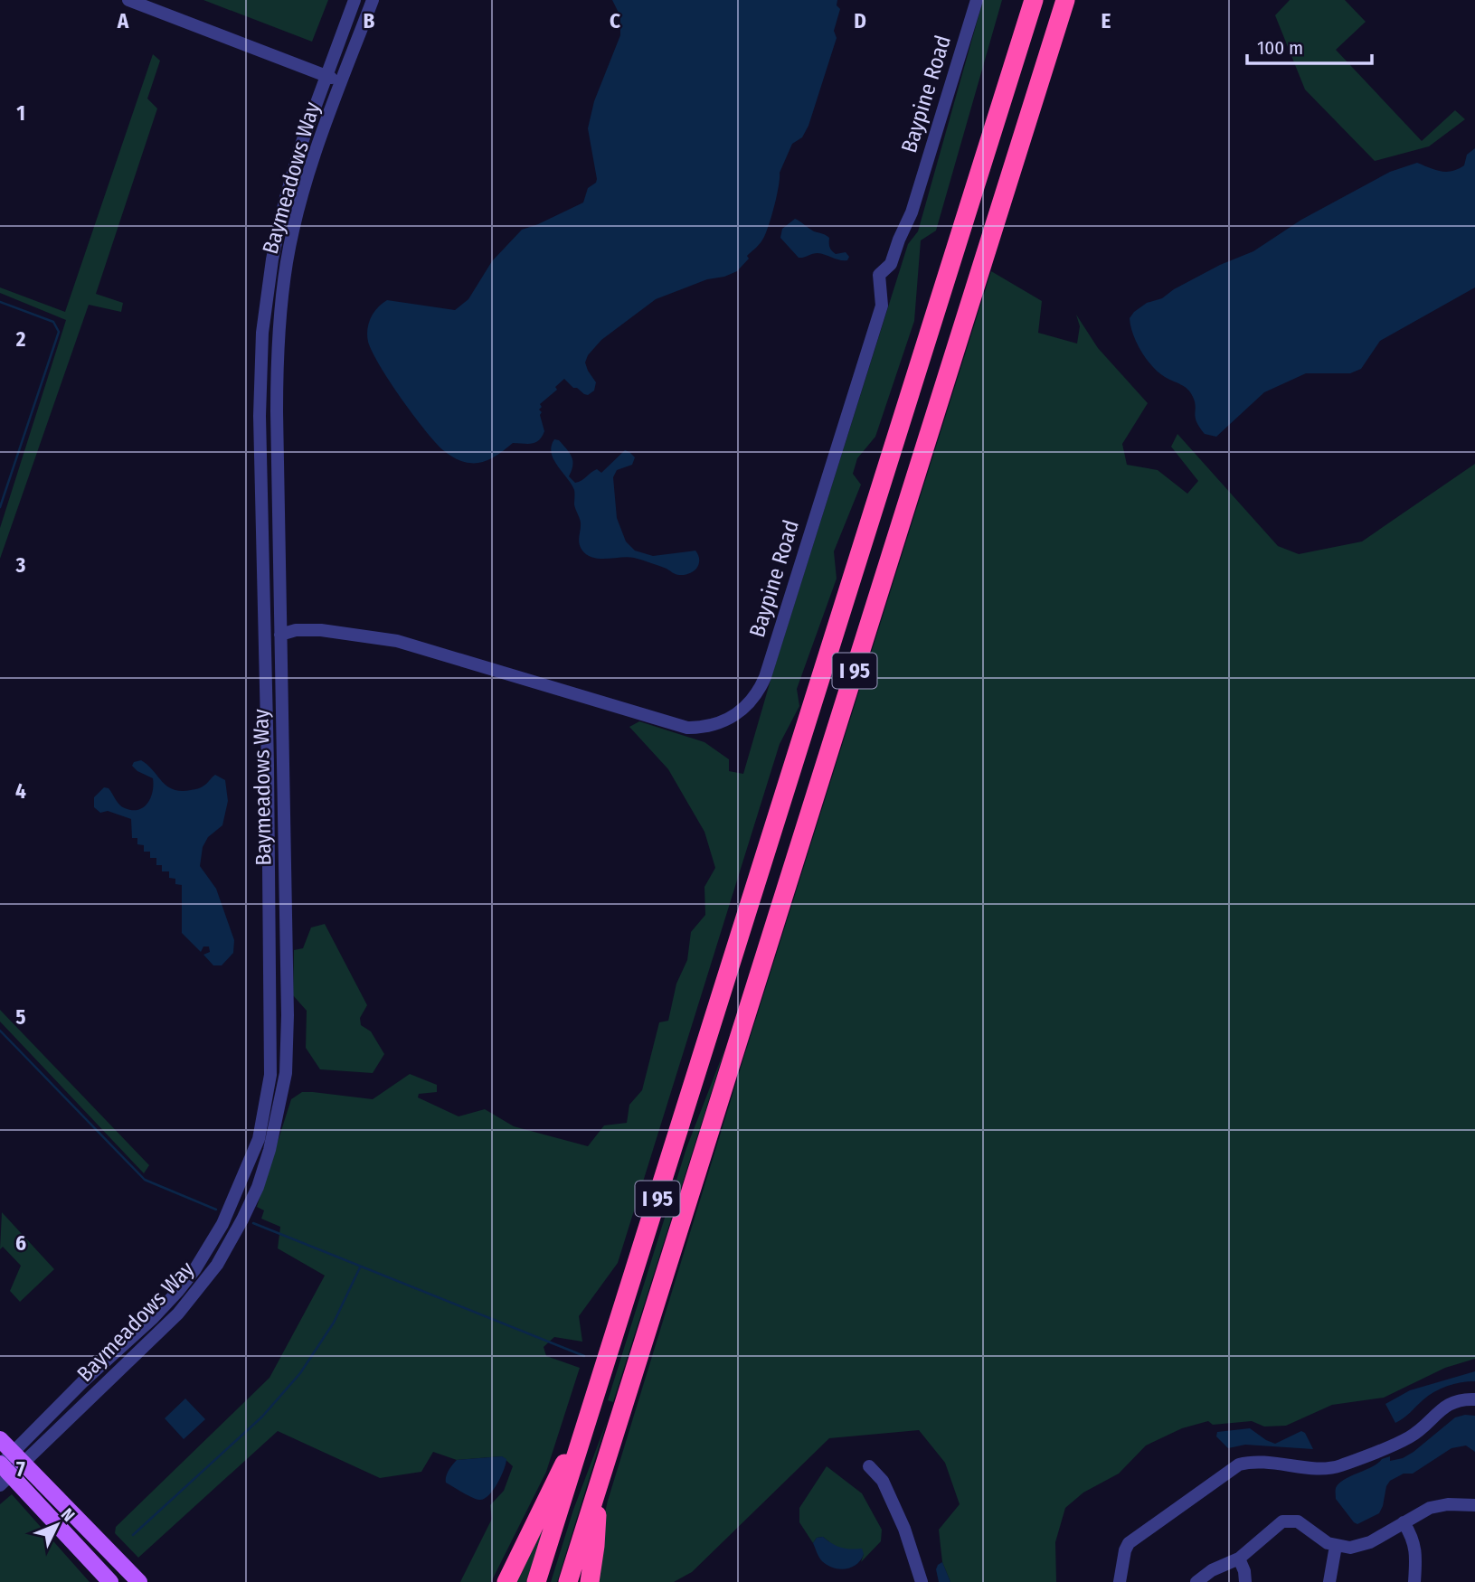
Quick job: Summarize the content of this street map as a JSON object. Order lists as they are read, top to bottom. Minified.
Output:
{"streets":{"highway":["I 95"],"street":["Baypine Road","Baymeadows Way"]},"crossings":[["Baypine Road","Baymeadows Way"]],"scale_bar":"100 m","north":"top right","grid":{"columns":["A","B","C","D","E"],"rows":["1","2","3","4","5","6","7"]}}
